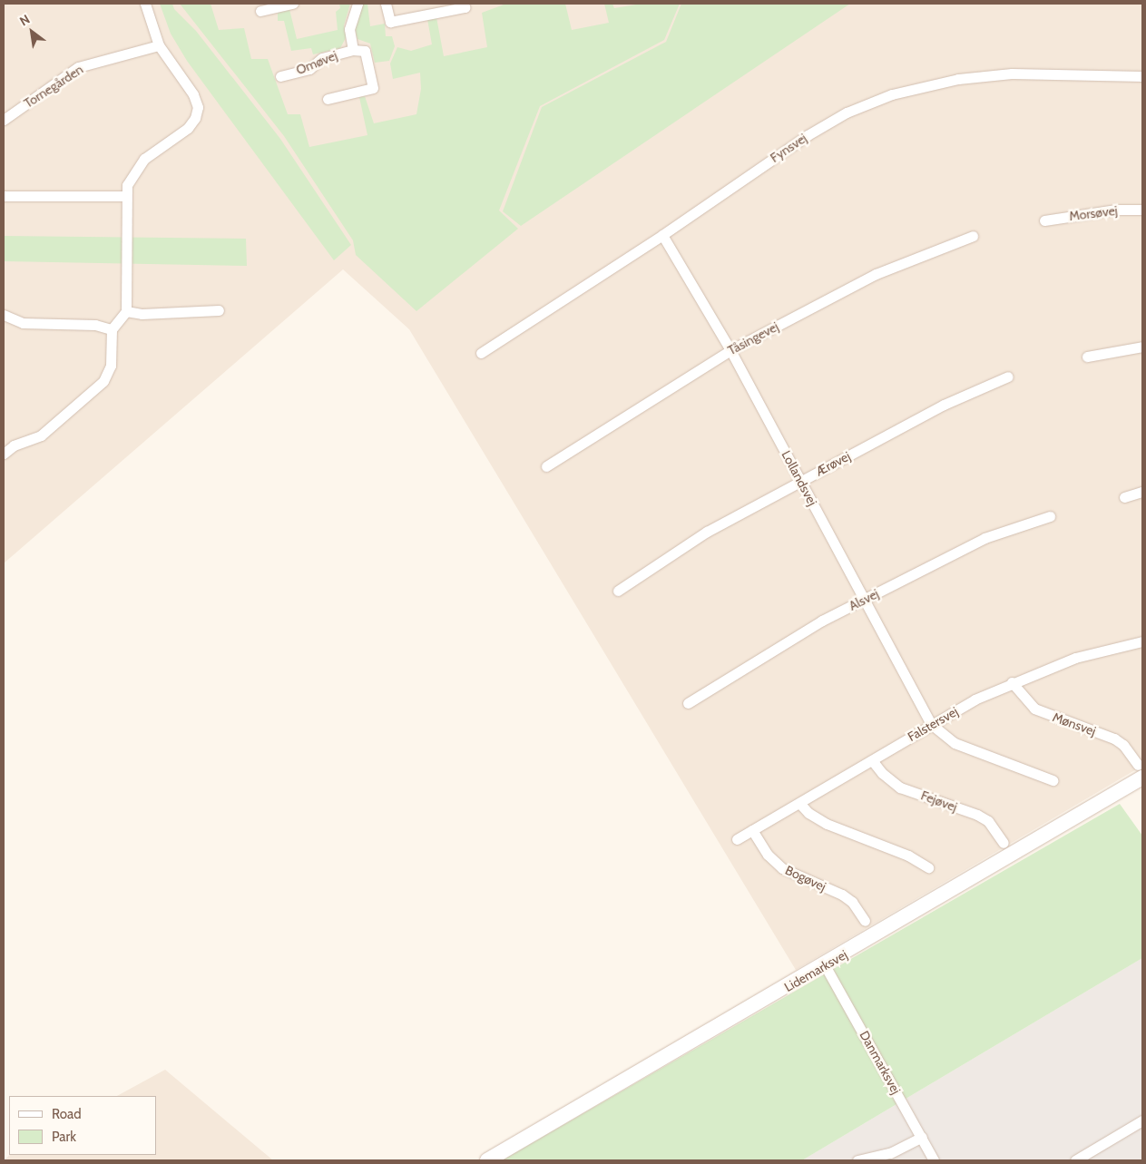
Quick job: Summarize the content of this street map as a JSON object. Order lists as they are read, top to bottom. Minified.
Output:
{"streets":{"street":["Omøvej","Tornegården","Fynsvej","Morsøvej","Tåsingevej","Ærøvej","Lollandsvej","Alsvej","Falstersvej","Mønsvej","Fejøvej","Bogøvej","Lidemarksvej","Danmarksvej"]},"crossings":[["Fynsvej","Lollandsvej"],["Tåsingevej","Lollandsvej"],["Ærøvej","Lollandsvej"],["Lollandsvej","Alsvej"],["Lollandsvej","Falstersvej"],["Falstersvej","Mønsvej"],["Falstersvej","Fejøvej"],["Falstersvej","Bogøvej"],["Mønsvej","Lidemarksvej"],["Lidemarksvej","Danmarksvej"]],"legend":["Road","Park"],"north":"top left"}
